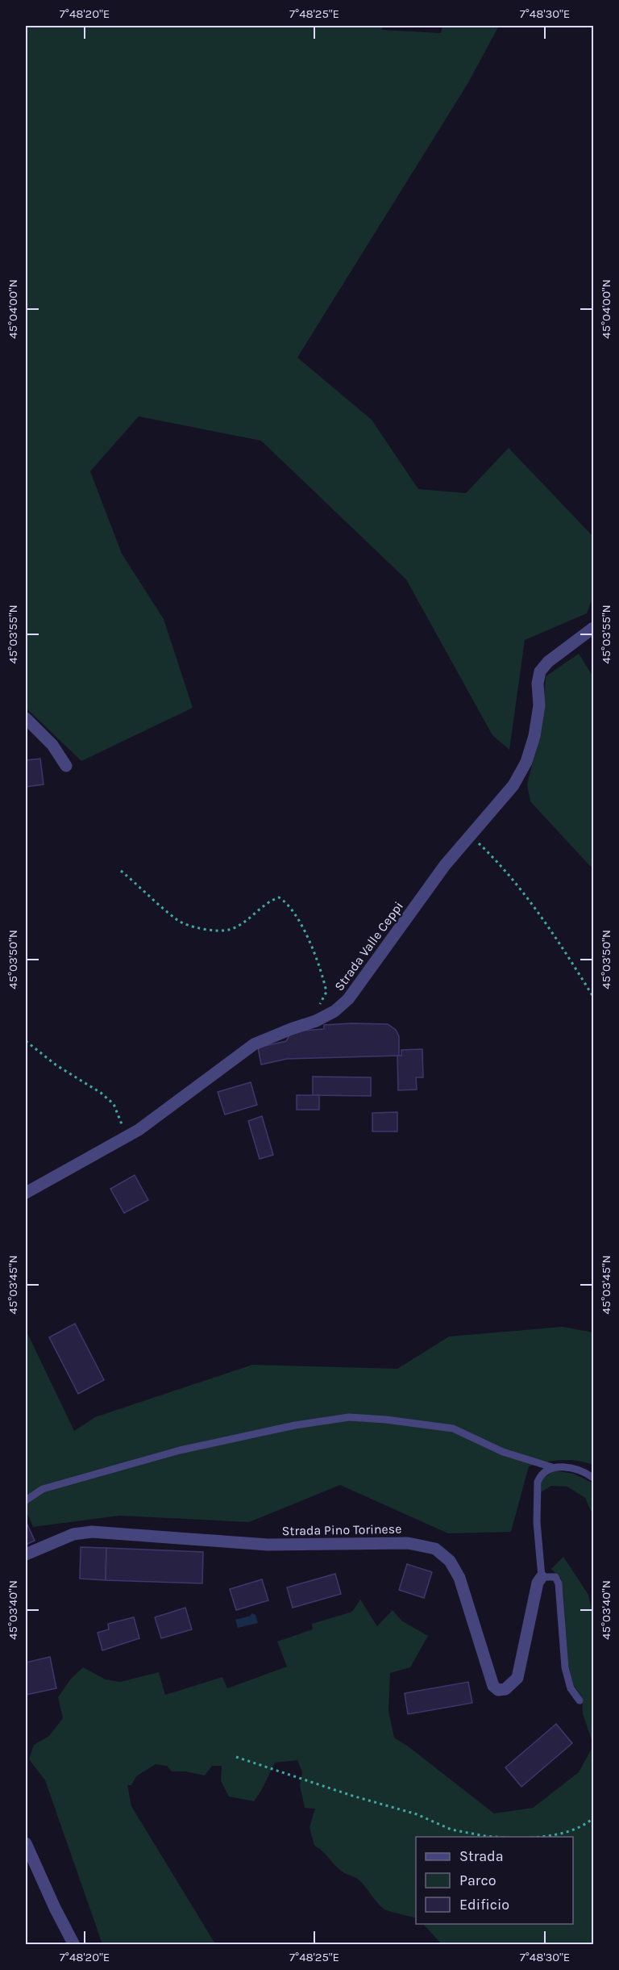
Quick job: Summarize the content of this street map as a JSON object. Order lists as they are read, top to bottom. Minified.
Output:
{"streets":{"street":["Strada Valle Ceppi","Strada Pino Torinese"]},"legend":["Strada","Parco","Edificio"],"coordinates":["7°48'20\"E","7°48'25\"E","7°48'30\"E","45°04'00\"N","45°03'55\"N","45°03'50\"N","45°03'45\"N","45°03'40\"N"]}
